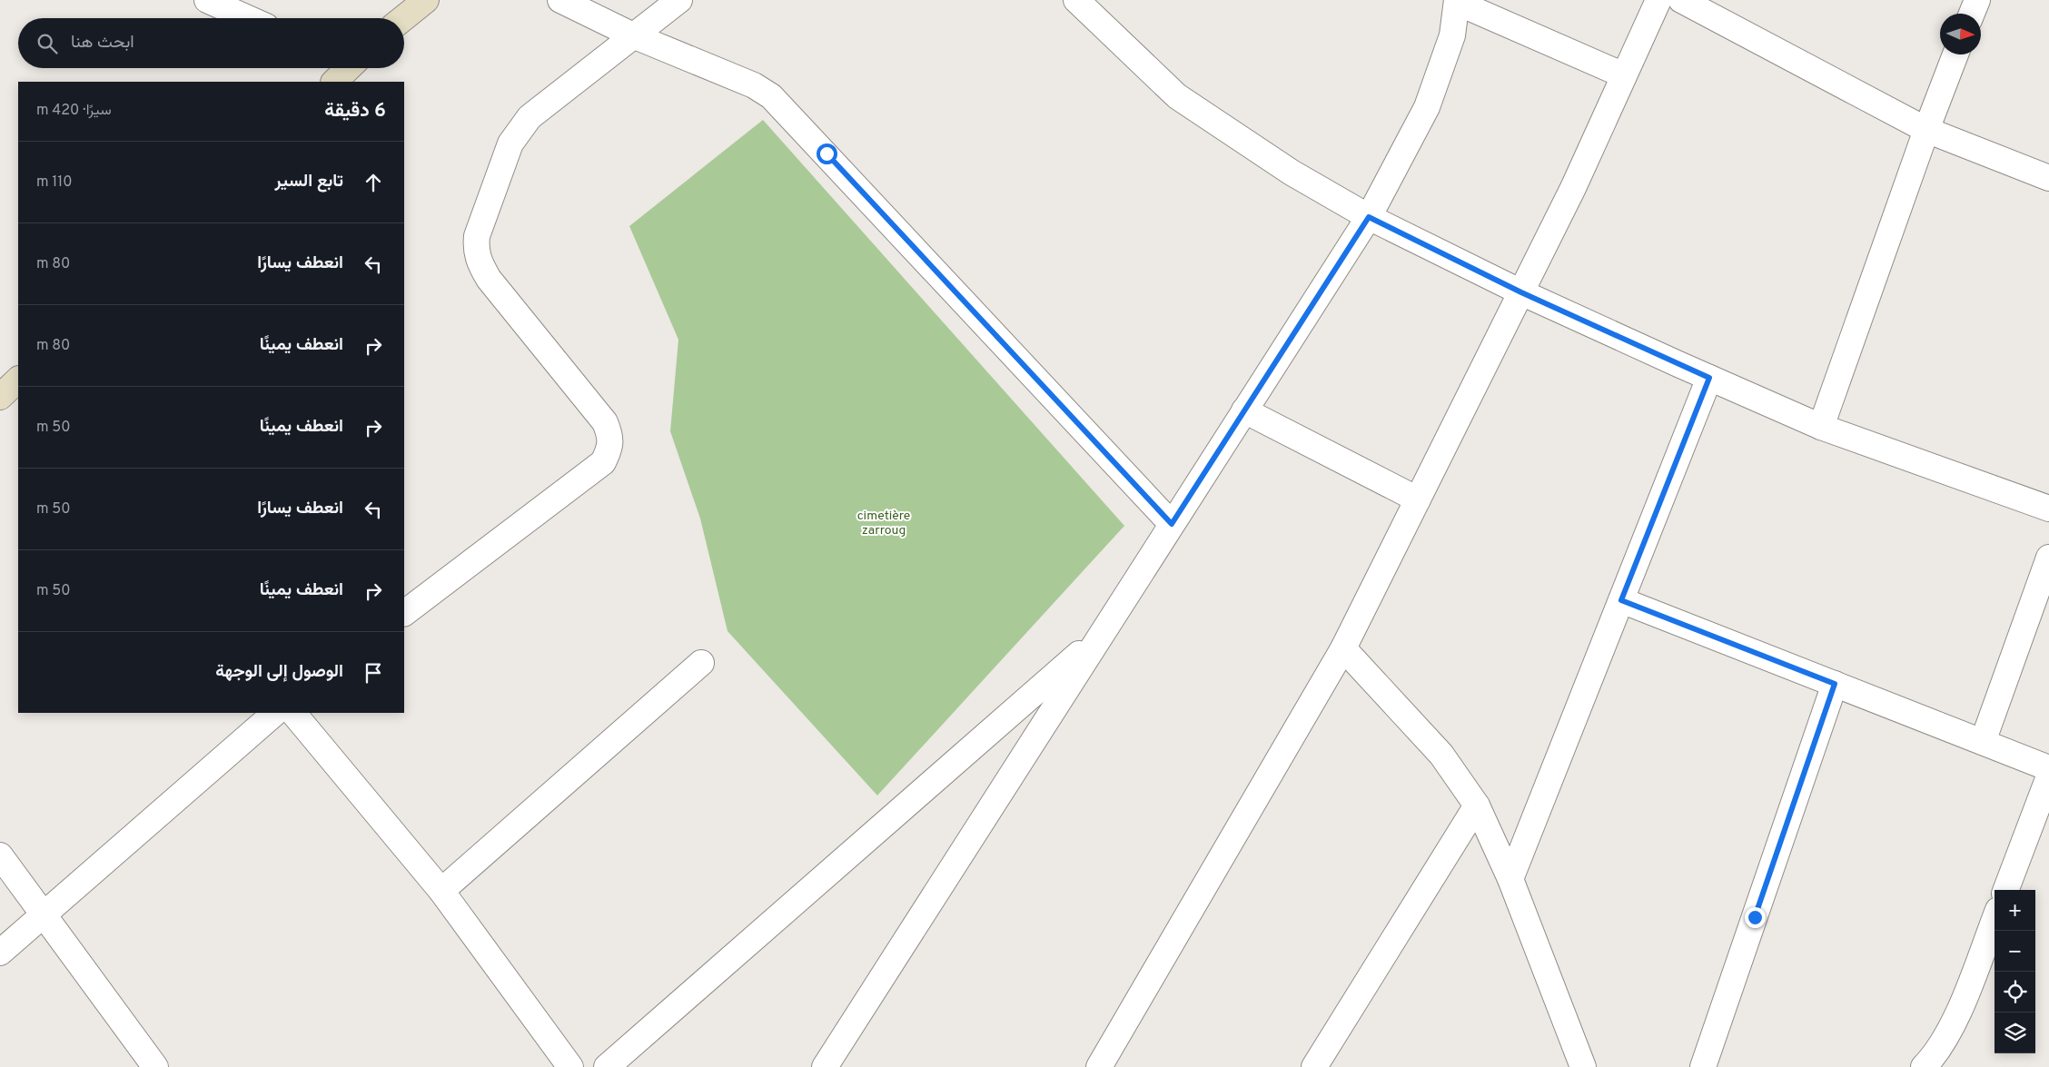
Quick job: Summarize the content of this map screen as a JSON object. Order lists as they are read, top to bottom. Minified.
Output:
{"parks":["cimetière zarroug"],"north":"right","page":{"search":"ابحث هنا","heading":["6 دقيقة","سيرًا · 420 m"],"list":[["تابع السير","110 m"],["انعطف يسارًا","80 m"],["انعطف يمينًا","80 m"],["انعطف يمينًا","50 m"],["انعطف يسارًا","50 m"],["انعطف يمينًا","50 m"],"الوصول إلى الوجهة"],"map_buttons":["+","−"]}}
